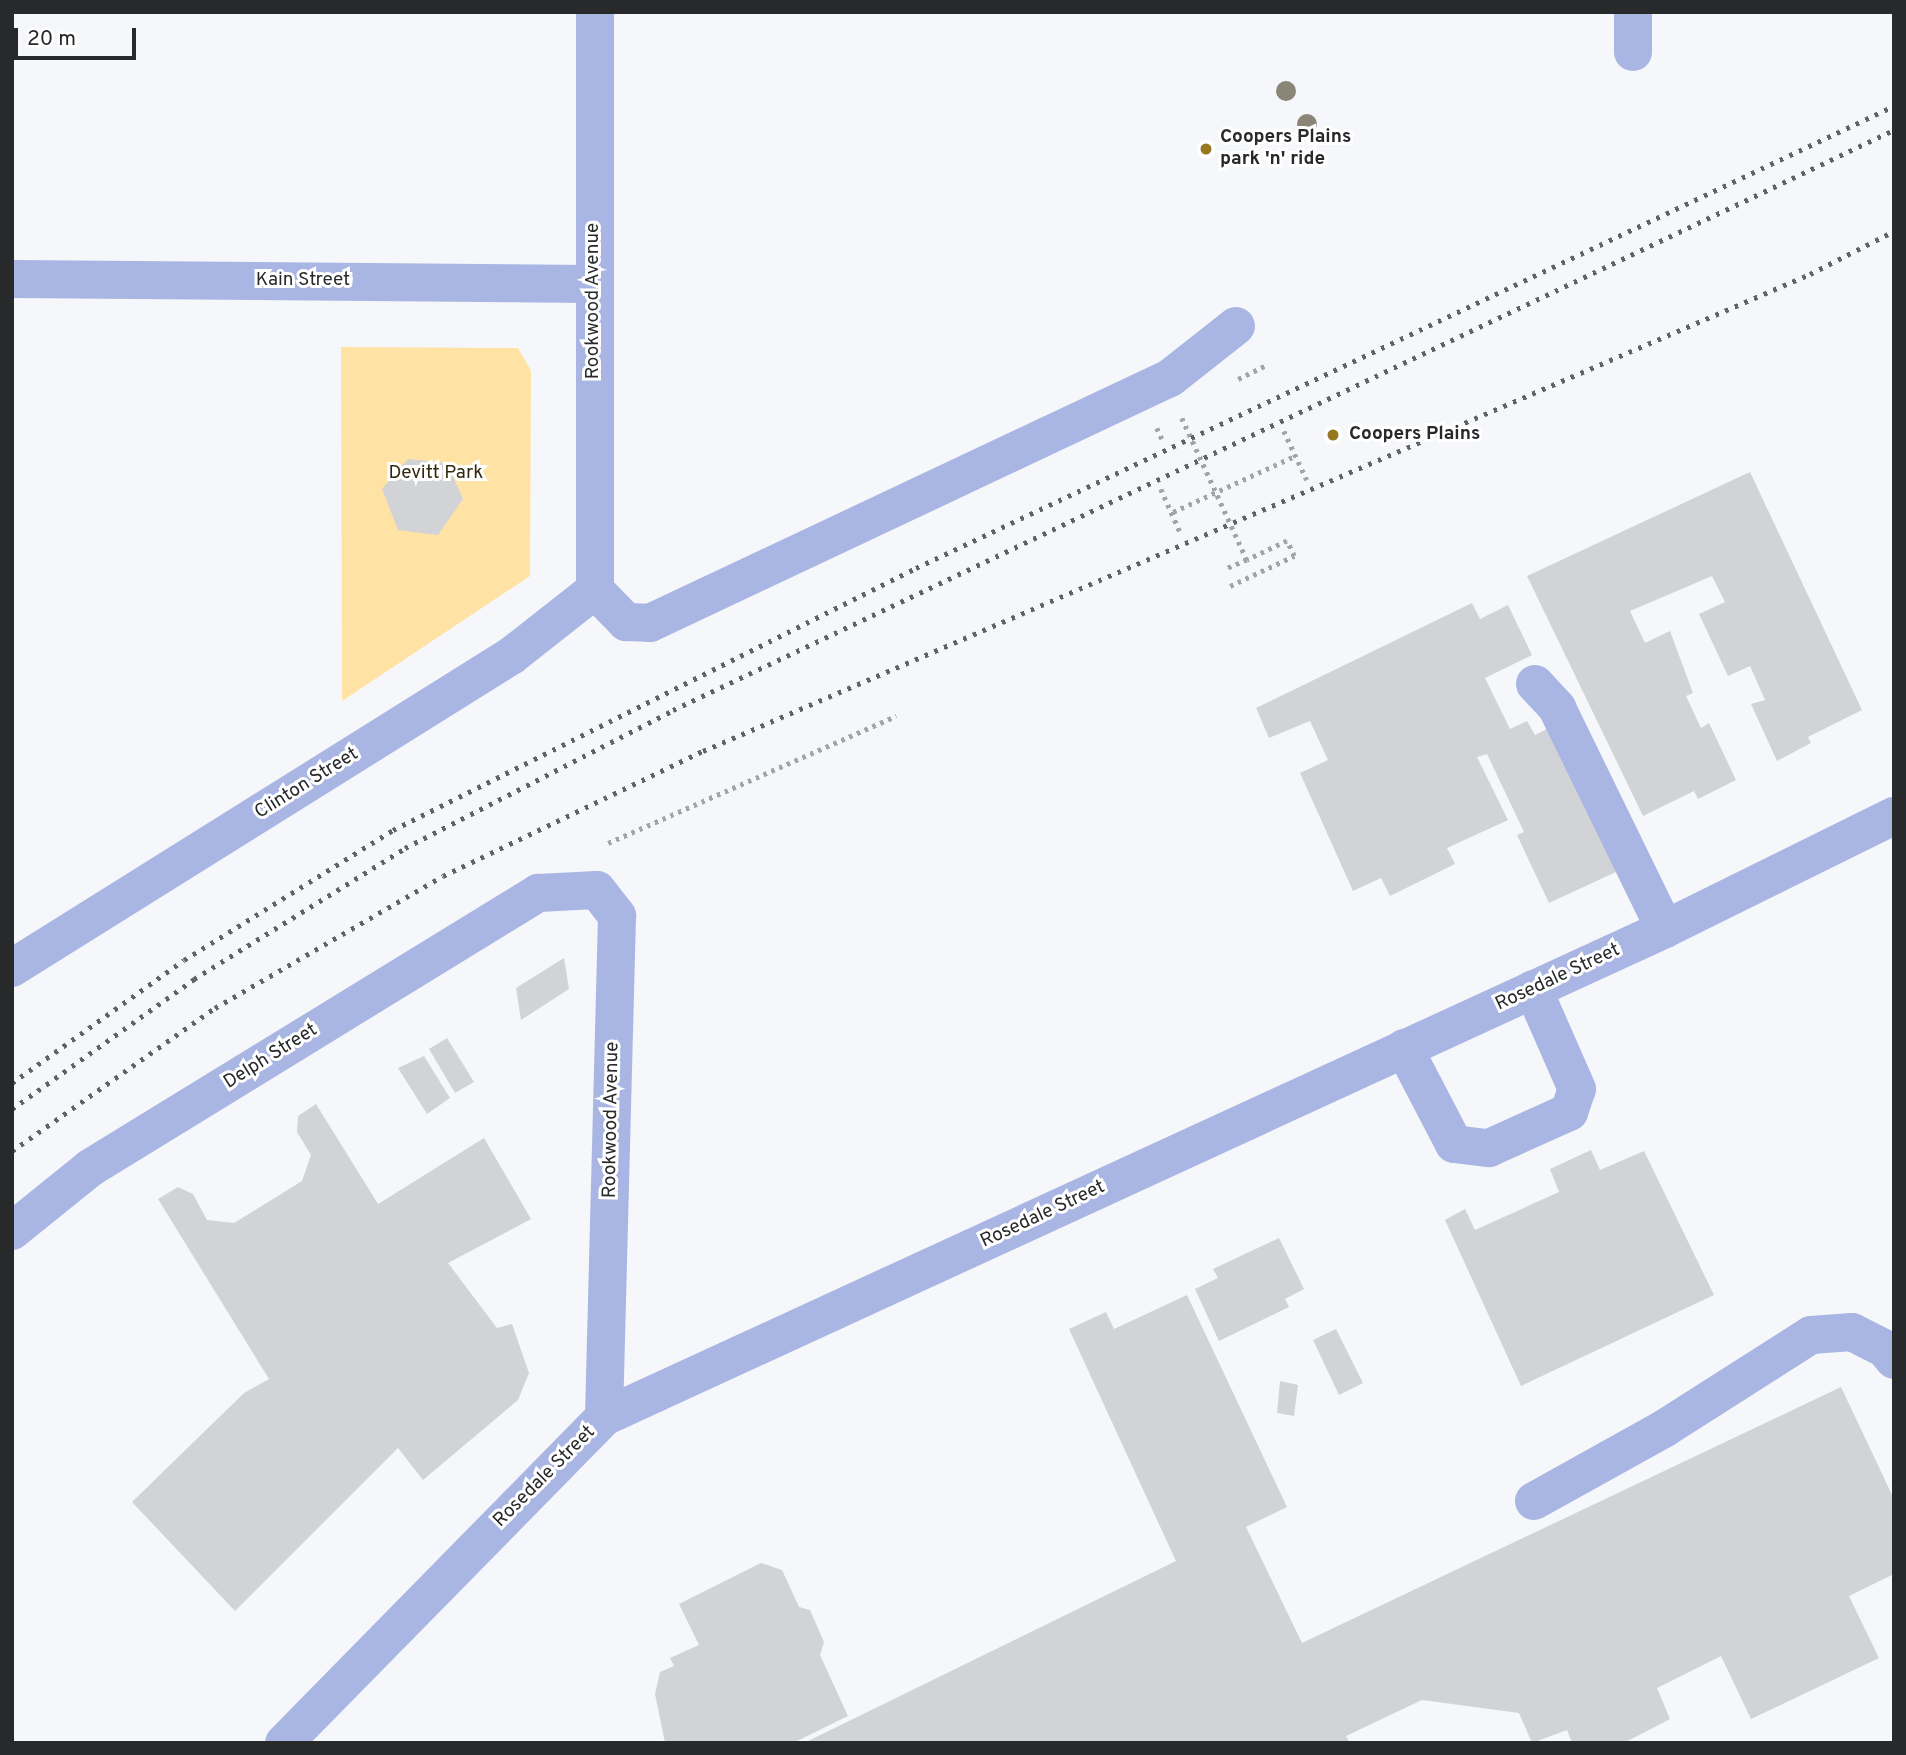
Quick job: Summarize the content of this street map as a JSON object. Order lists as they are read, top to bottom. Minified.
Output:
{"streets":{"street":["Kain Street","Rookwood Avenue","Clinton Street","Rosedale Street","Delph Street"]},"crossings":[["Kain Street","Rookwood Avenue"],["Rookwood Avenue","Clinton Street"],["Rookwood Avenue","Rosedale Street"],["Rookwood Avenue","Delph Street"]],"parks":["Devitt Park"],"places":["Coopers Plains park 'n' ride","Coopers Plains"],"scale_bar":"20 m"}
